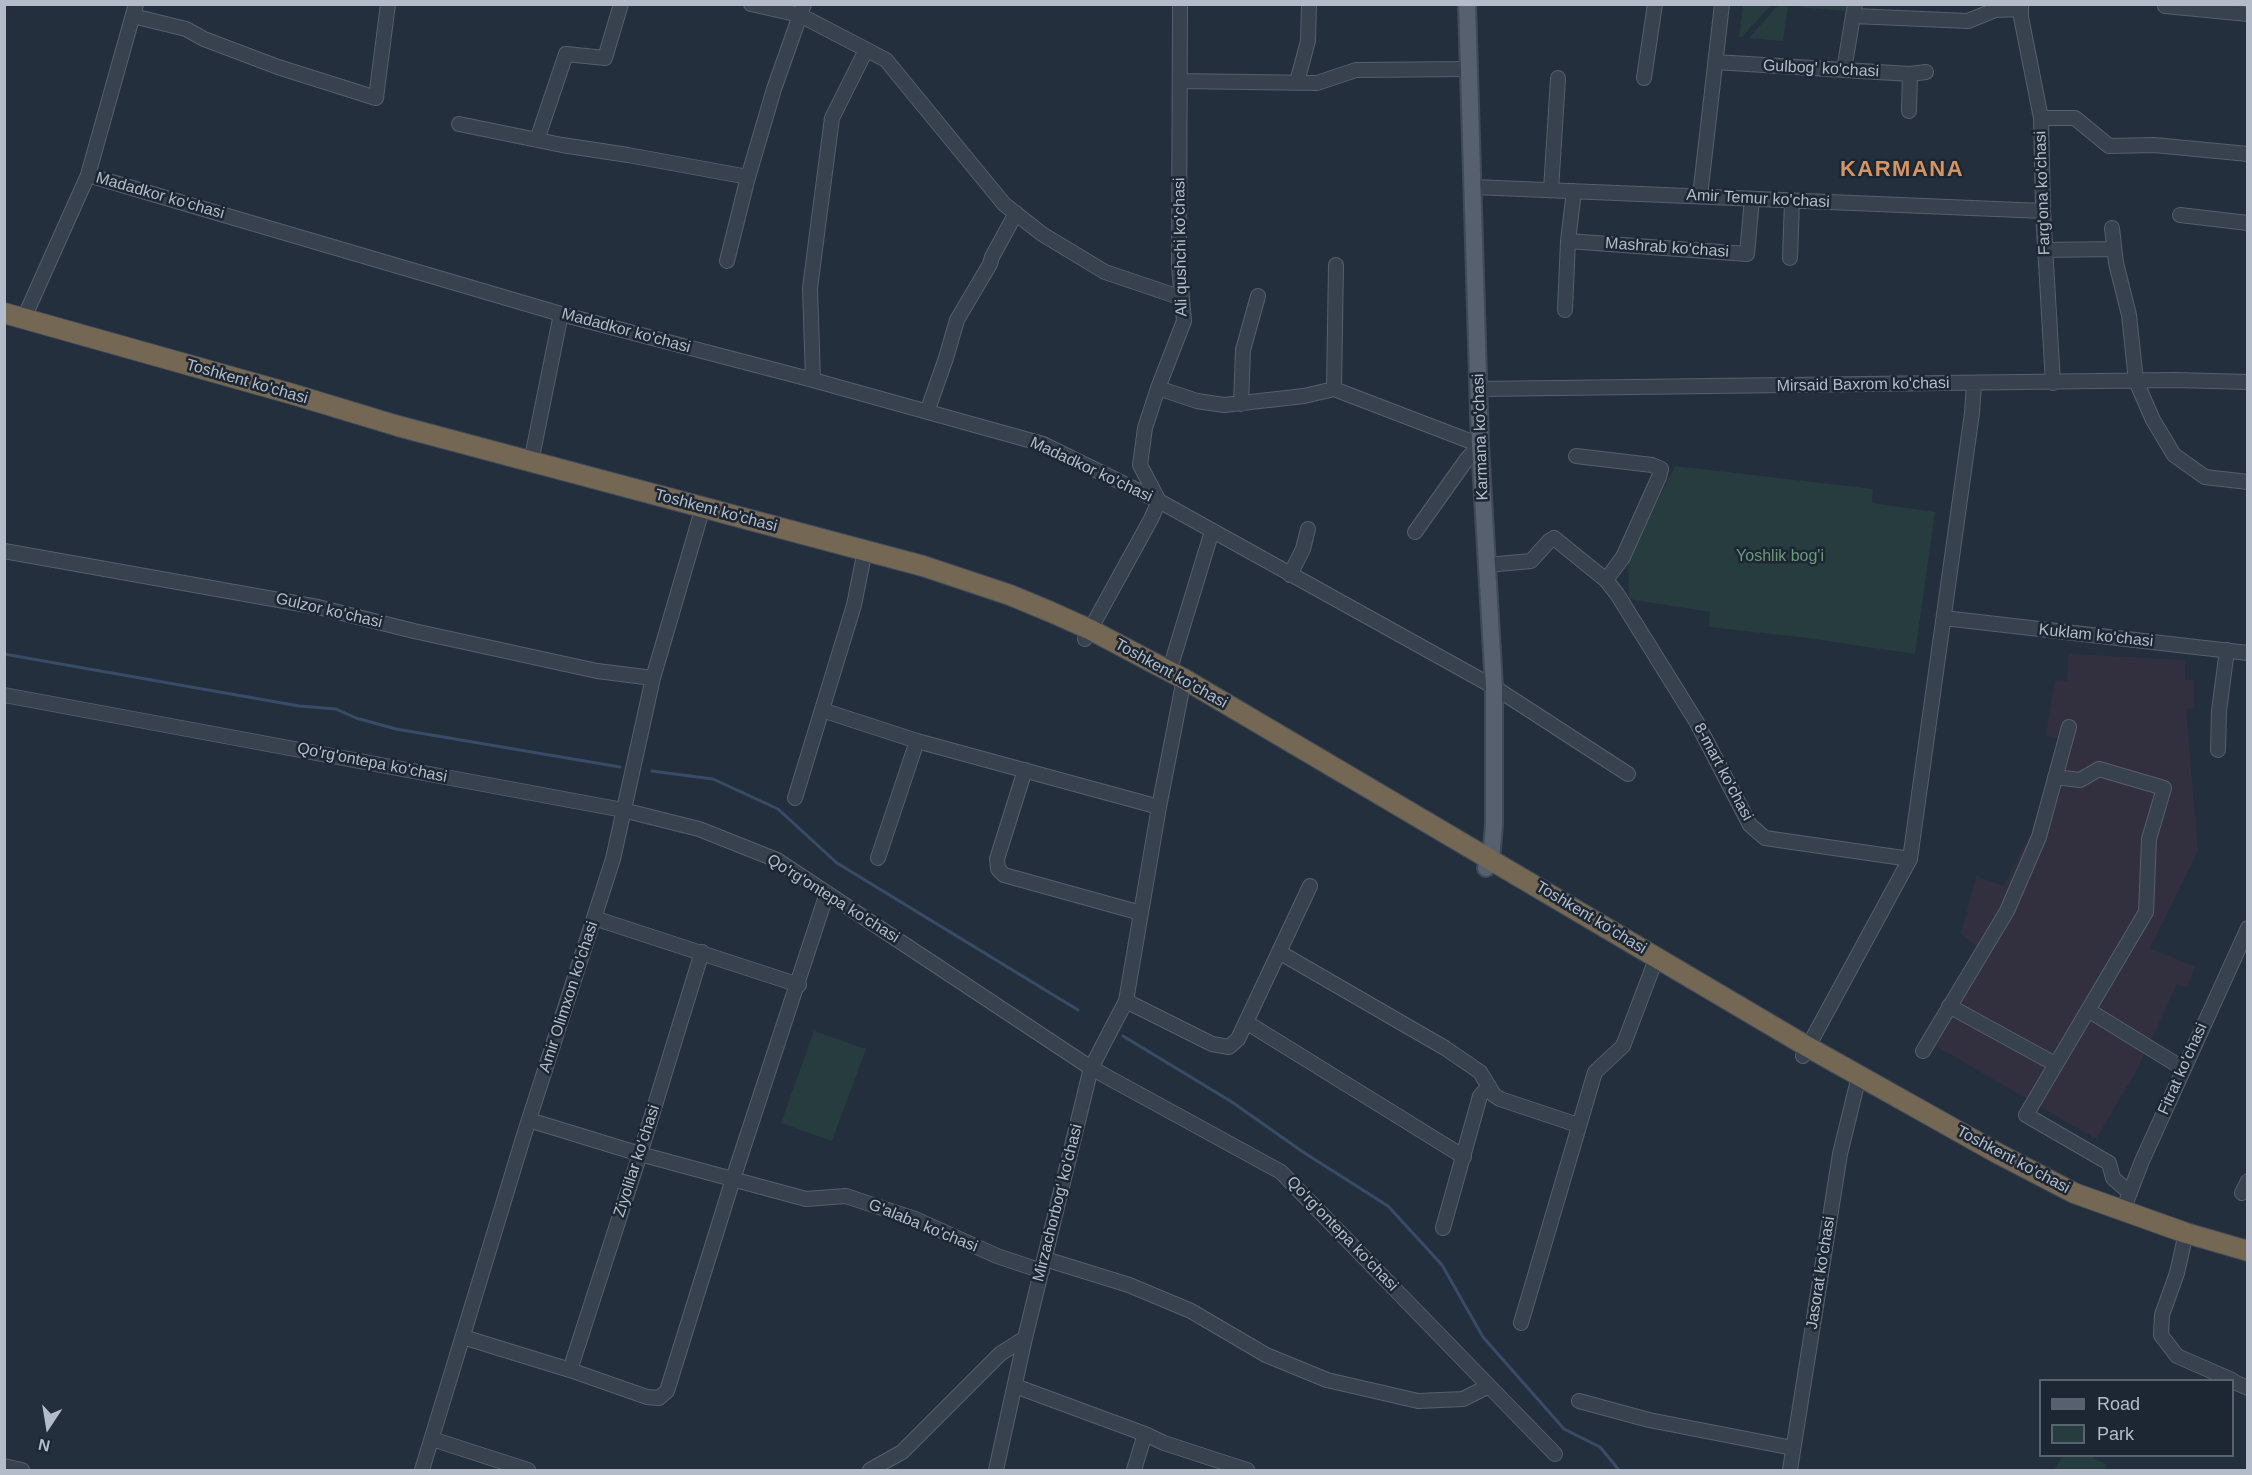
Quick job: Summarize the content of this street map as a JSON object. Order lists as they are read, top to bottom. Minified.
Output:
{"streets":{"highway":["Toshkent ko'chasi"],"main road":["Karmana ko'chasi"],"street":["Gulbog' ko'chasi","Farg'ona ko'chasi","Madadkor ko'chasi","Amir Temur ko'chasi","Ali qushchi ko'chasi","Mashrab ko'chasi","Mirsaid Baxrom ko'chasi","Gulzor ko'chasi","Kuklam ko'chasi","Qo'rg'ontepa ko'chasi","8-mart ko'chasi","Amir Olimxon ko'chasi","Fitrat ko'chasi","Ziyolilar ko'chasi","Mirzachorbog' ko'chasi","G'alaba ko'chasi","Jasorat ko'chasi"]},"crossings":[["Farg'ona ko'chasi","Amir Temur ko'chasi"],["Farg'ona ko'chasi","Mirsaid Baxrom ko'chasi"],["Madadkor ko'chasi","Ali qushchi ko'chasi"],["Madadkor ko'chasi","Toshkent ko'chasi"],["Madadkor ko'chasi","Karmana ko'chasi"],["Madadkor ko'chasi","Mirzachorbog' ko'chasi"],["Amir Temur ko'chasi","Mashrab ko'chasi"],["Amir Temur ko'chasi","Karmana ko'chasi"],["Toshkent ko'chasi","Karmana ko'chasi"],["Toshkent ko'chasi","Amir Olimxon ko'chasi"],["Toshkent ko'chasi","Fitrat ko'chasi"],["Toshkent ko'chasi","Mirzachorbog' ko'chasi"],["Toshkent ko'chasi","Jasorat ko'chasi"],["Mirsaid Baxrom ko'chasi","Karmana ko'chasi"],["Karmana ko'chasi","8-mart ko'chasi"],["Gulzor ko'chasi","Amir Olimxon ko'chasi"],["Qo'rg'ontepa ko'chasi","Amir Olimxon ko'chasi"],["Qo'rg'ontepa ko'chasi","Mirzachorbog' ko'chasi"],["Amir Olimxon ko'chasi","G'alaba ko'chasi"],["Ziyolilar ko'chasi","G'alaba ko'chasi"],["Mirzachorbog' ko'chasi","G'alaba ko'chasi"]],"districts":["KARMANA"],"parks":["Yoshlik bog'i"],"legend":["Road","Park"],"north":"bottom"}
